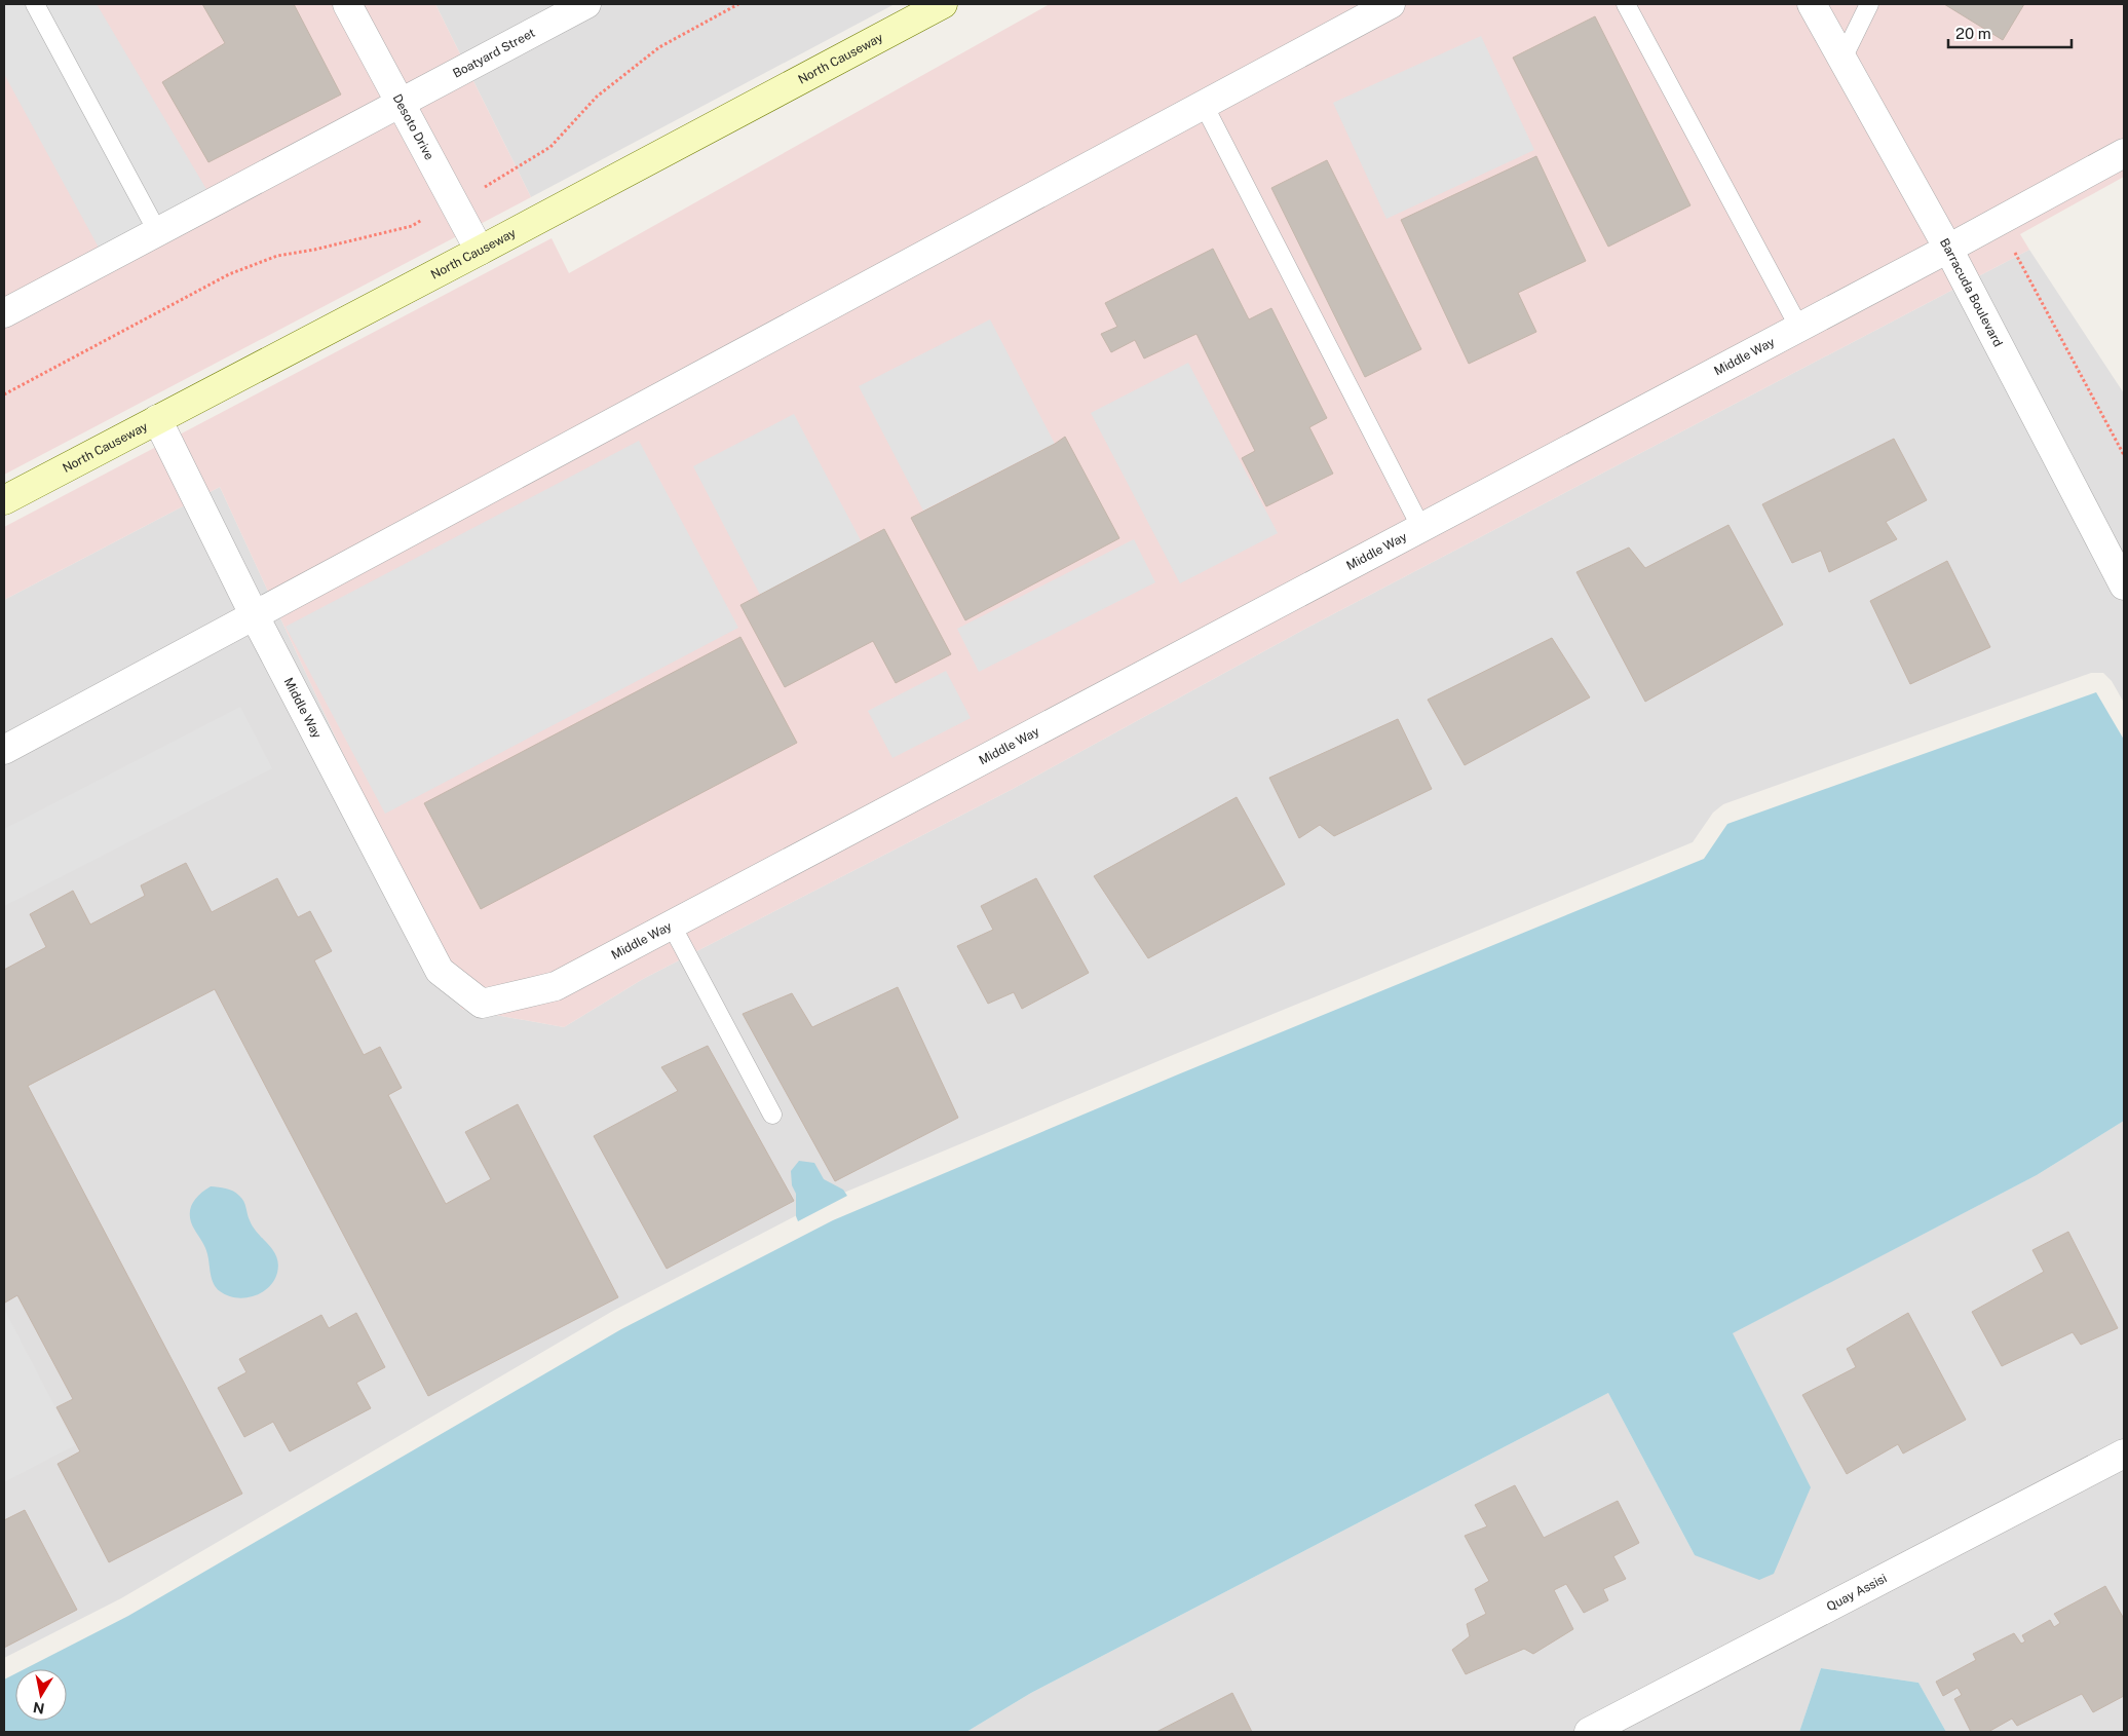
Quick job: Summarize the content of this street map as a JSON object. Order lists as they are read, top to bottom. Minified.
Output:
{"streets":{"main road":["North Causeway"],"street":["Boatyard Street","Desoto Drive","Barracuda Boulevard","Middle Way","Quay Assisi"]},"crossings":[["Boatyard Street","Desoto Drive"],["North Causeway","Desoto Drive"],["North Causeway","Middle Way"],["Barracuda Boulevard","Middle Way"]],"scale_bar":"20 m","north":"bottom"}
